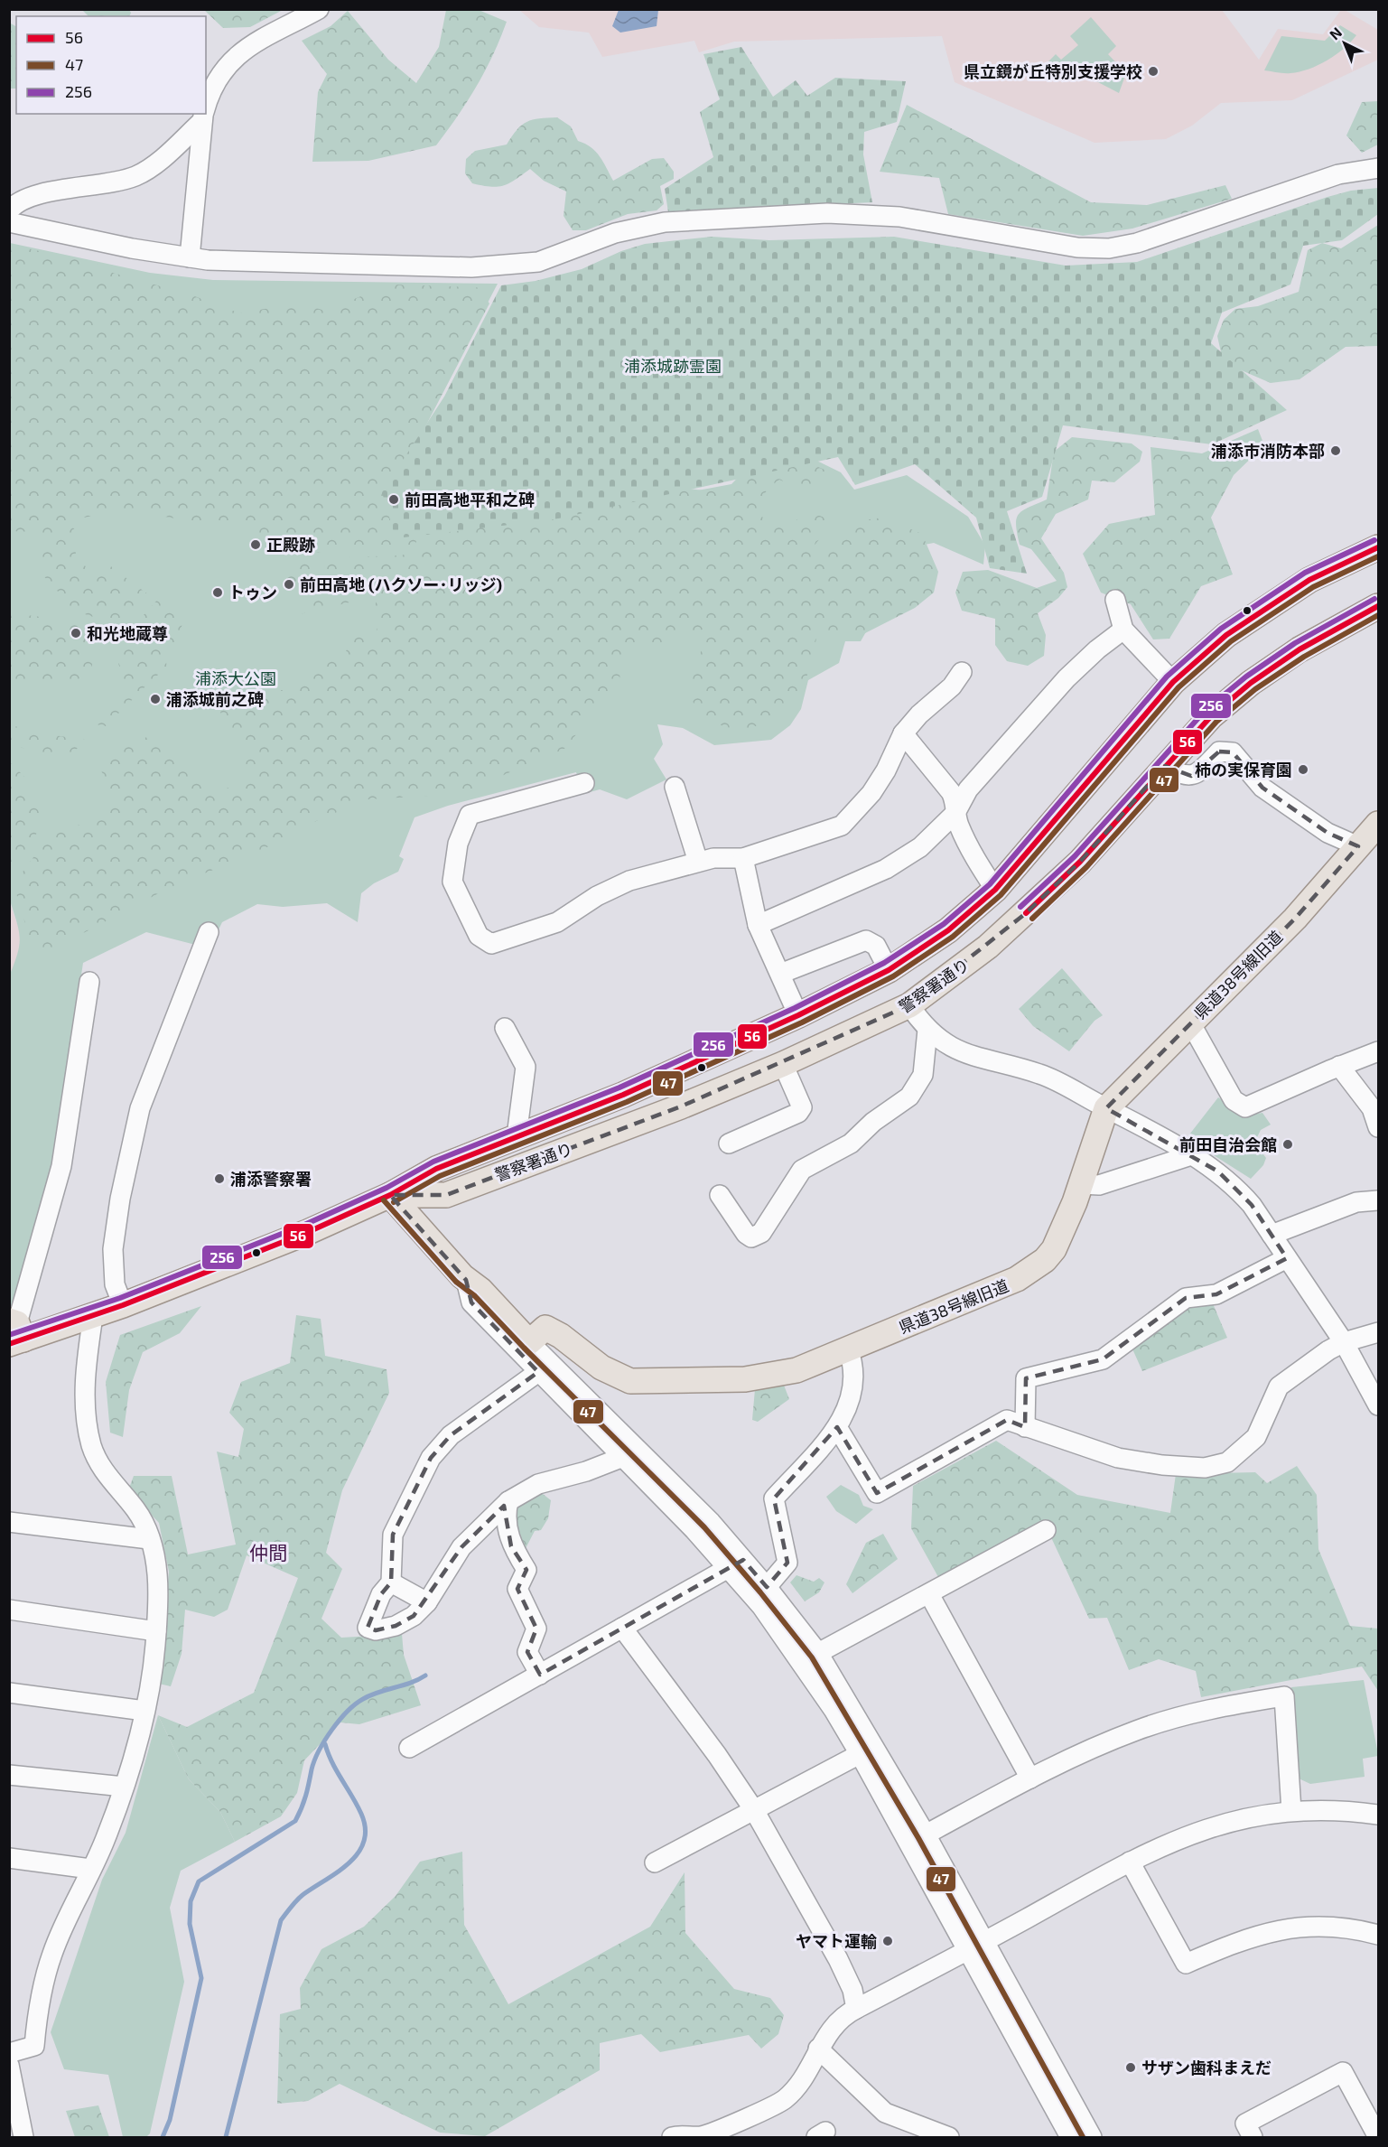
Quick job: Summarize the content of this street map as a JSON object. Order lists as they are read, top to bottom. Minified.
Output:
{"streets":{"main road":["県道38号線旧道","警察署通り"]},"districts":["仲間"],"parks":["浦添城跡霊園","浦添大公園"],"places":["県立鏡が丘特別支援学校","浦添市消防本部","前田高地平和之碑","正殿跡","前田高地 (ハクソー･リッジ)","トゥン","和光地蔵尊","浦添城前之碑","柿の実保育園","前田自治会館","浦添警察署","ヤマト運輸","サザン歯科まえだ"],"lines":["transit line 256","transit line 56","transit line 47"],"legend":["56","47","256"],"north":"top left"}
